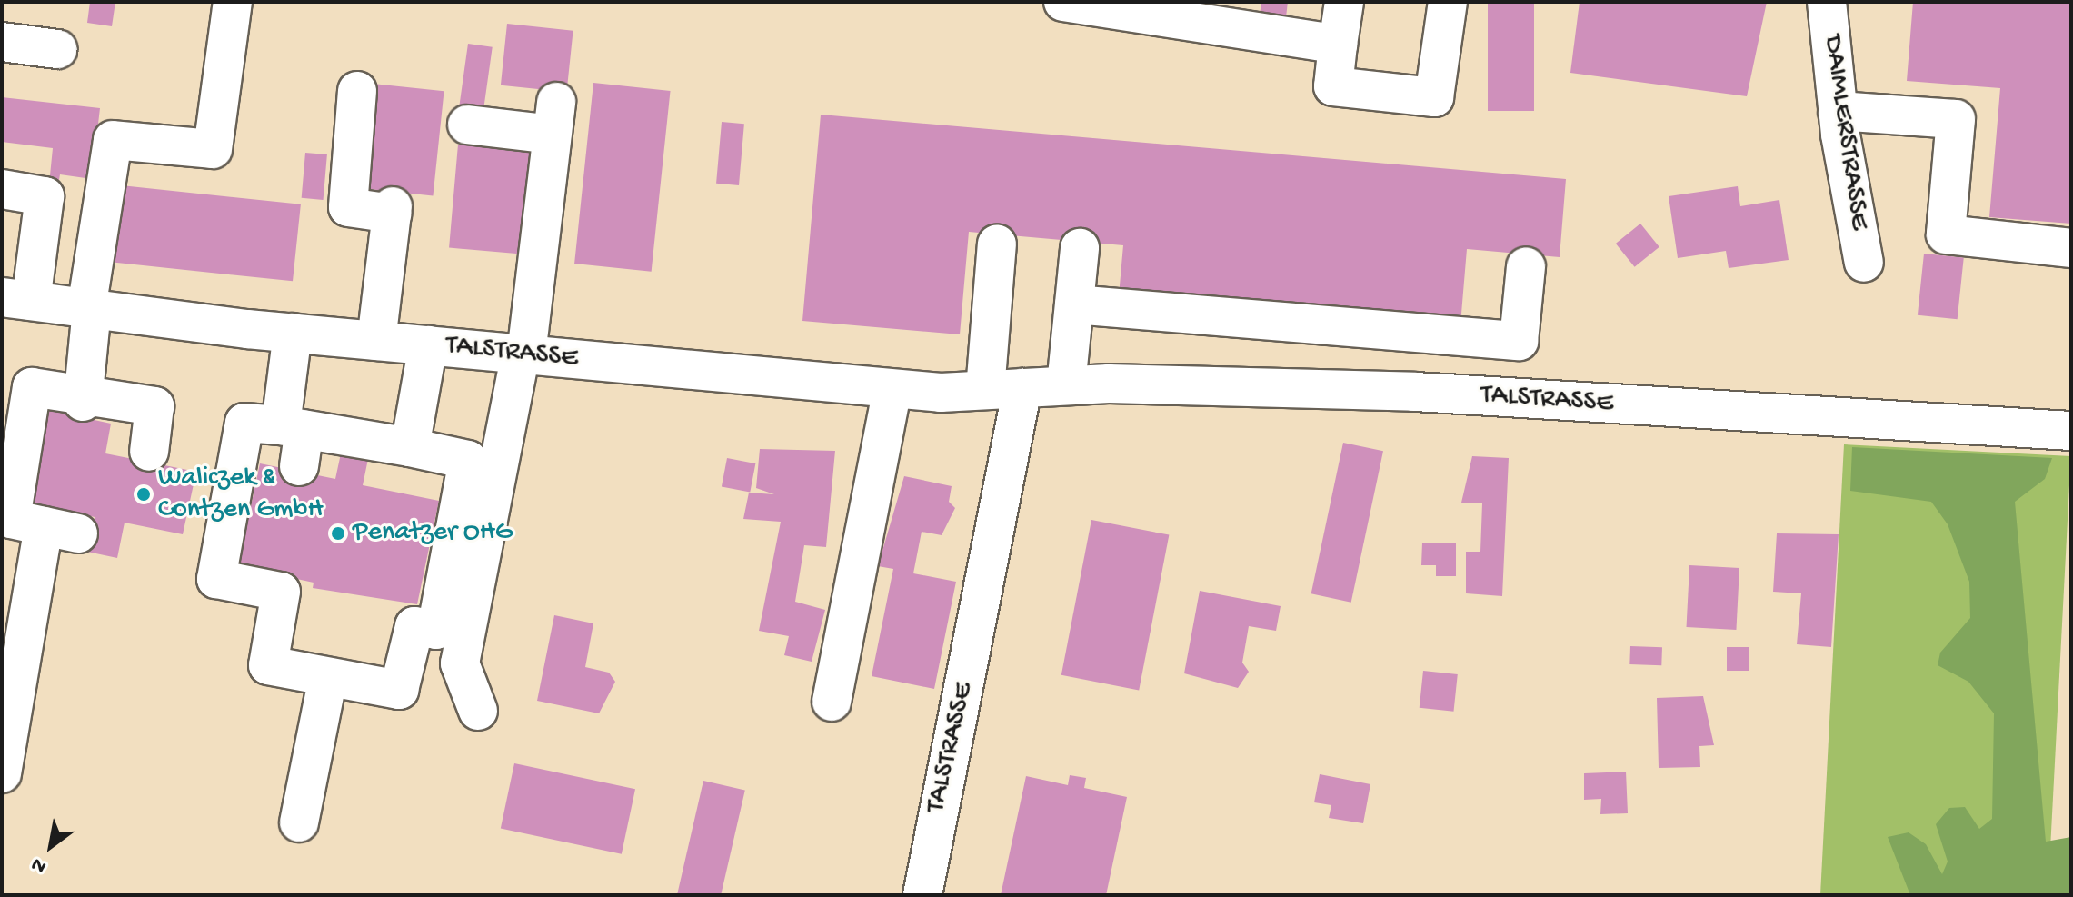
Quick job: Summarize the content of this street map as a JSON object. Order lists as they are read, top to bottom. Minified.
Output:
{"streets":{"street":["DAIMLERSTRASSE","TALSTRASSE"]},"places":["Waliczek & Contzen GmbH","Penatzer OHG"],"north":"bottom left"}
